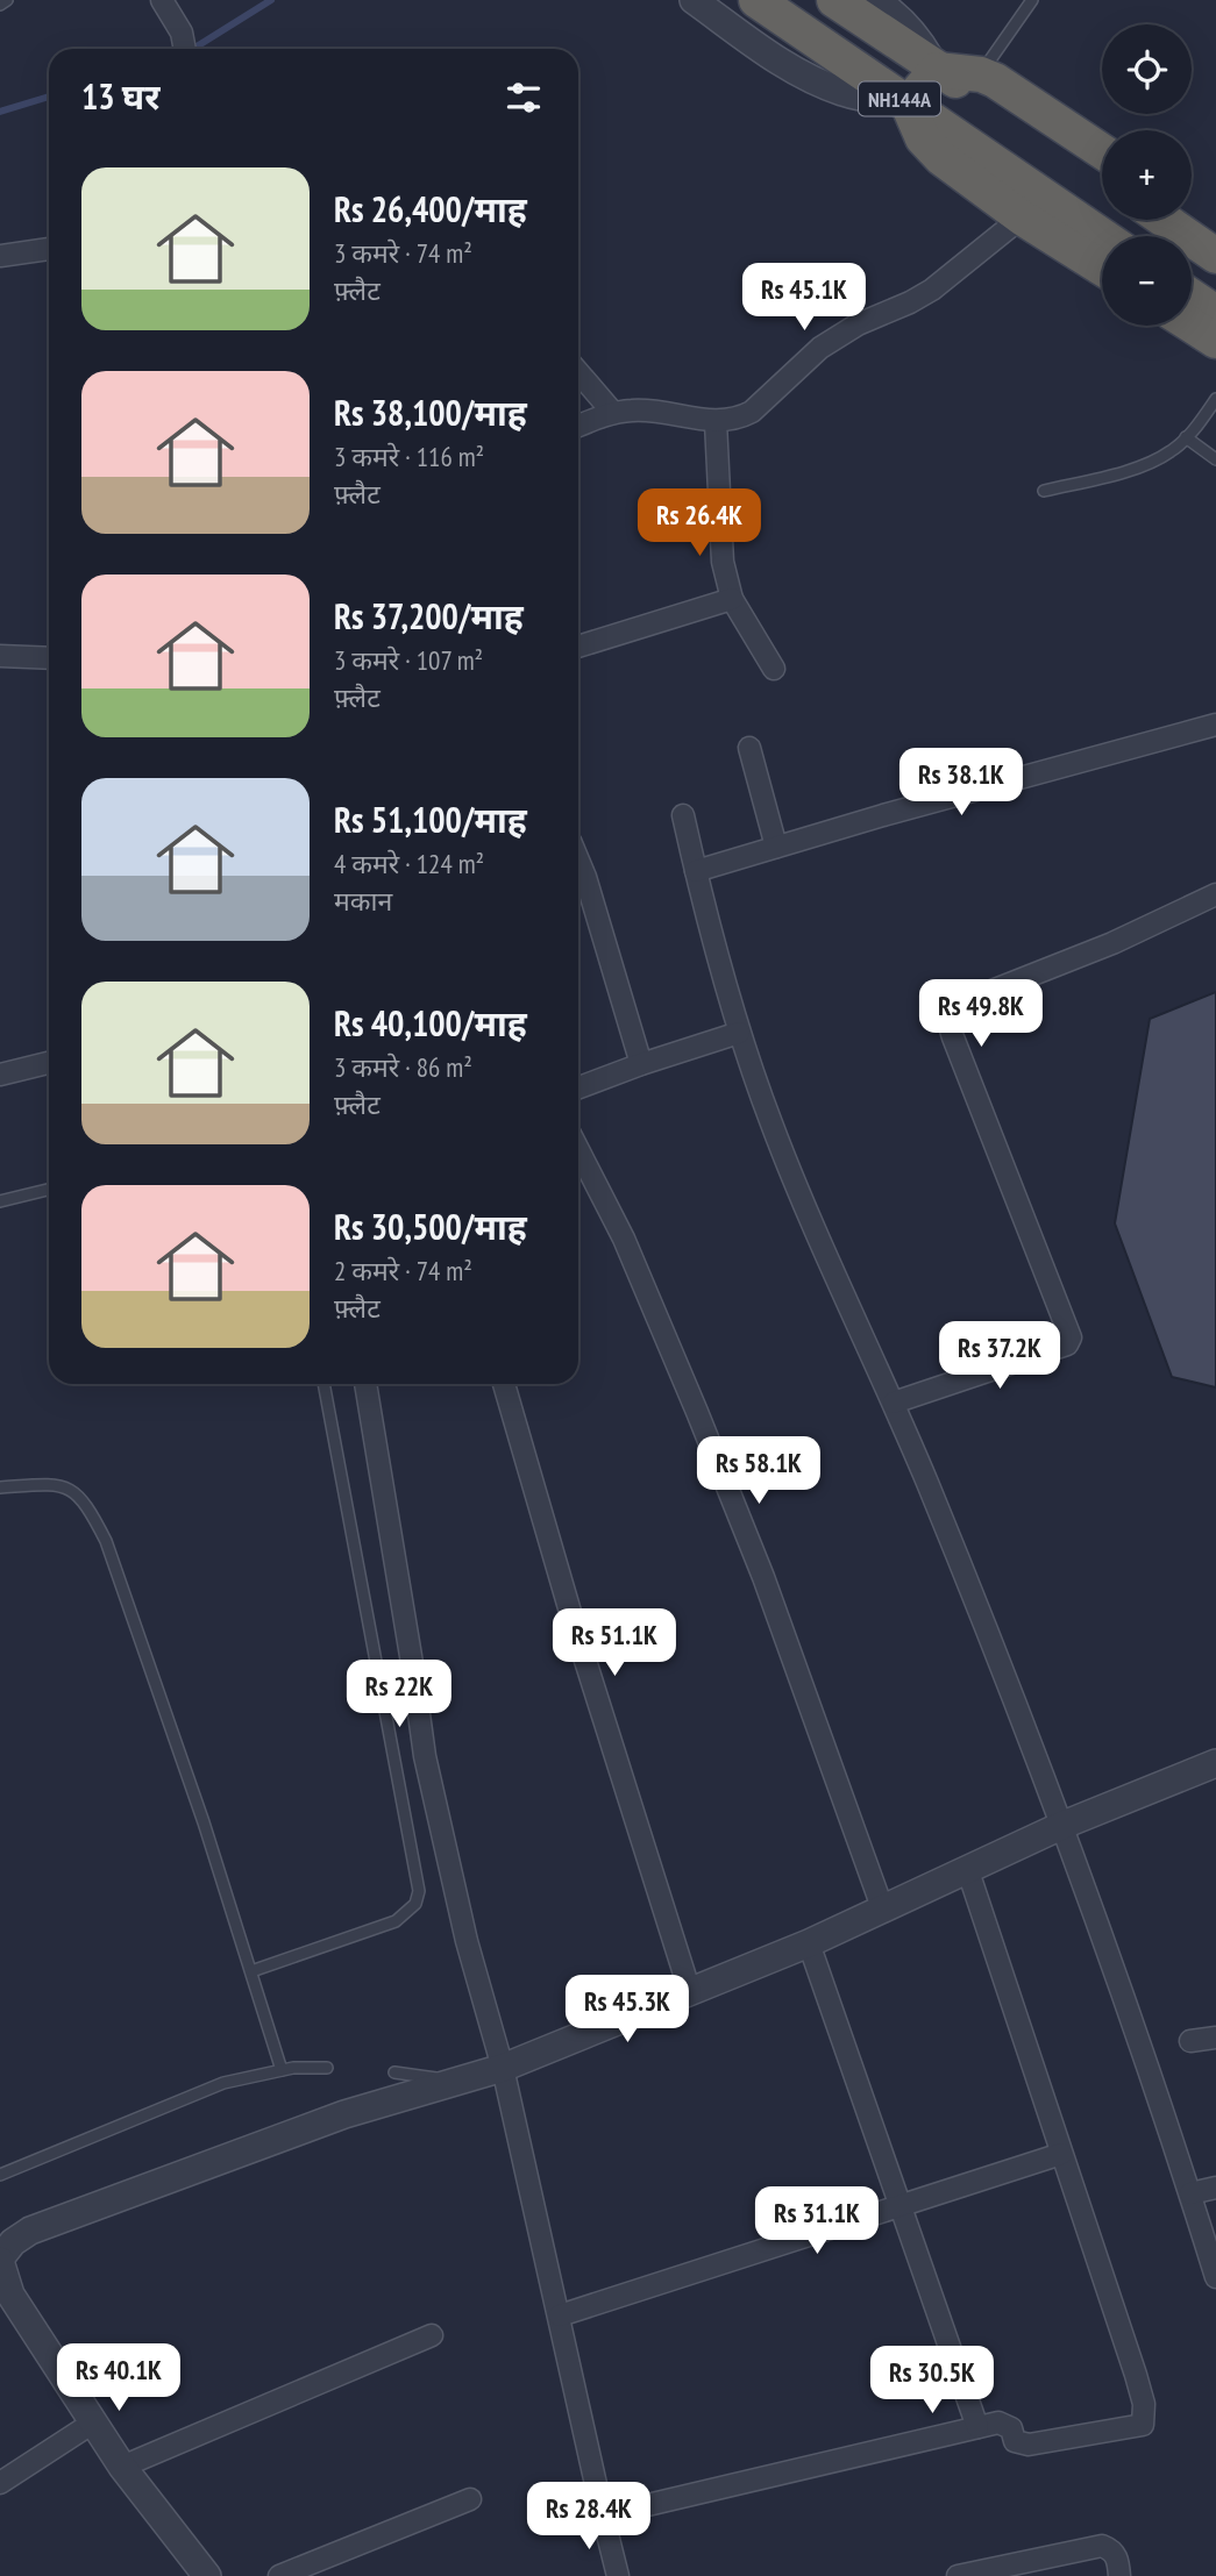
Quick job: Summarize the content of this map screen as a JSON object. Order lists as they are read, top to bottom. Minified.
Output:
{"streets":{"highway":["NH144A"]},"page":{"map_buttons":["+","−"],"heading":"13 घर","list":[{"name":"Rs 26,400/माह","note":"3 कमरे · 74 m² · फ़्लैट"},{"name":"Rs 38,100/माह","note":"3 कमरे · 116 m² · फ़्लैट"},{"name":"Rs 37,200/माह","note":"3 कमरे · 107 m² · फ़्लैट"},{"name":"Rs 51,100/माह","note":"4 कमरे · 124 m² · मकान"},{"name":"Rs 40,100/माह","note":"3 कमरे · 86 m² · फ़्लैट"},{"name":"Rs 30,500/माह","note":"2 कमरे · 74 m² · फ़्लैट"}],"price":["Rs 45.1K","Rs 26.4K","Rs 38.1K","Rs 49.8K","Rs 37.2K","Rs 58.1K","Rs 51.1K","Rs 22K","Rs 45.3K","Rs 31.1K","Rs 40.1K","Rs 30.5K","Rs 28.4K"]}}
